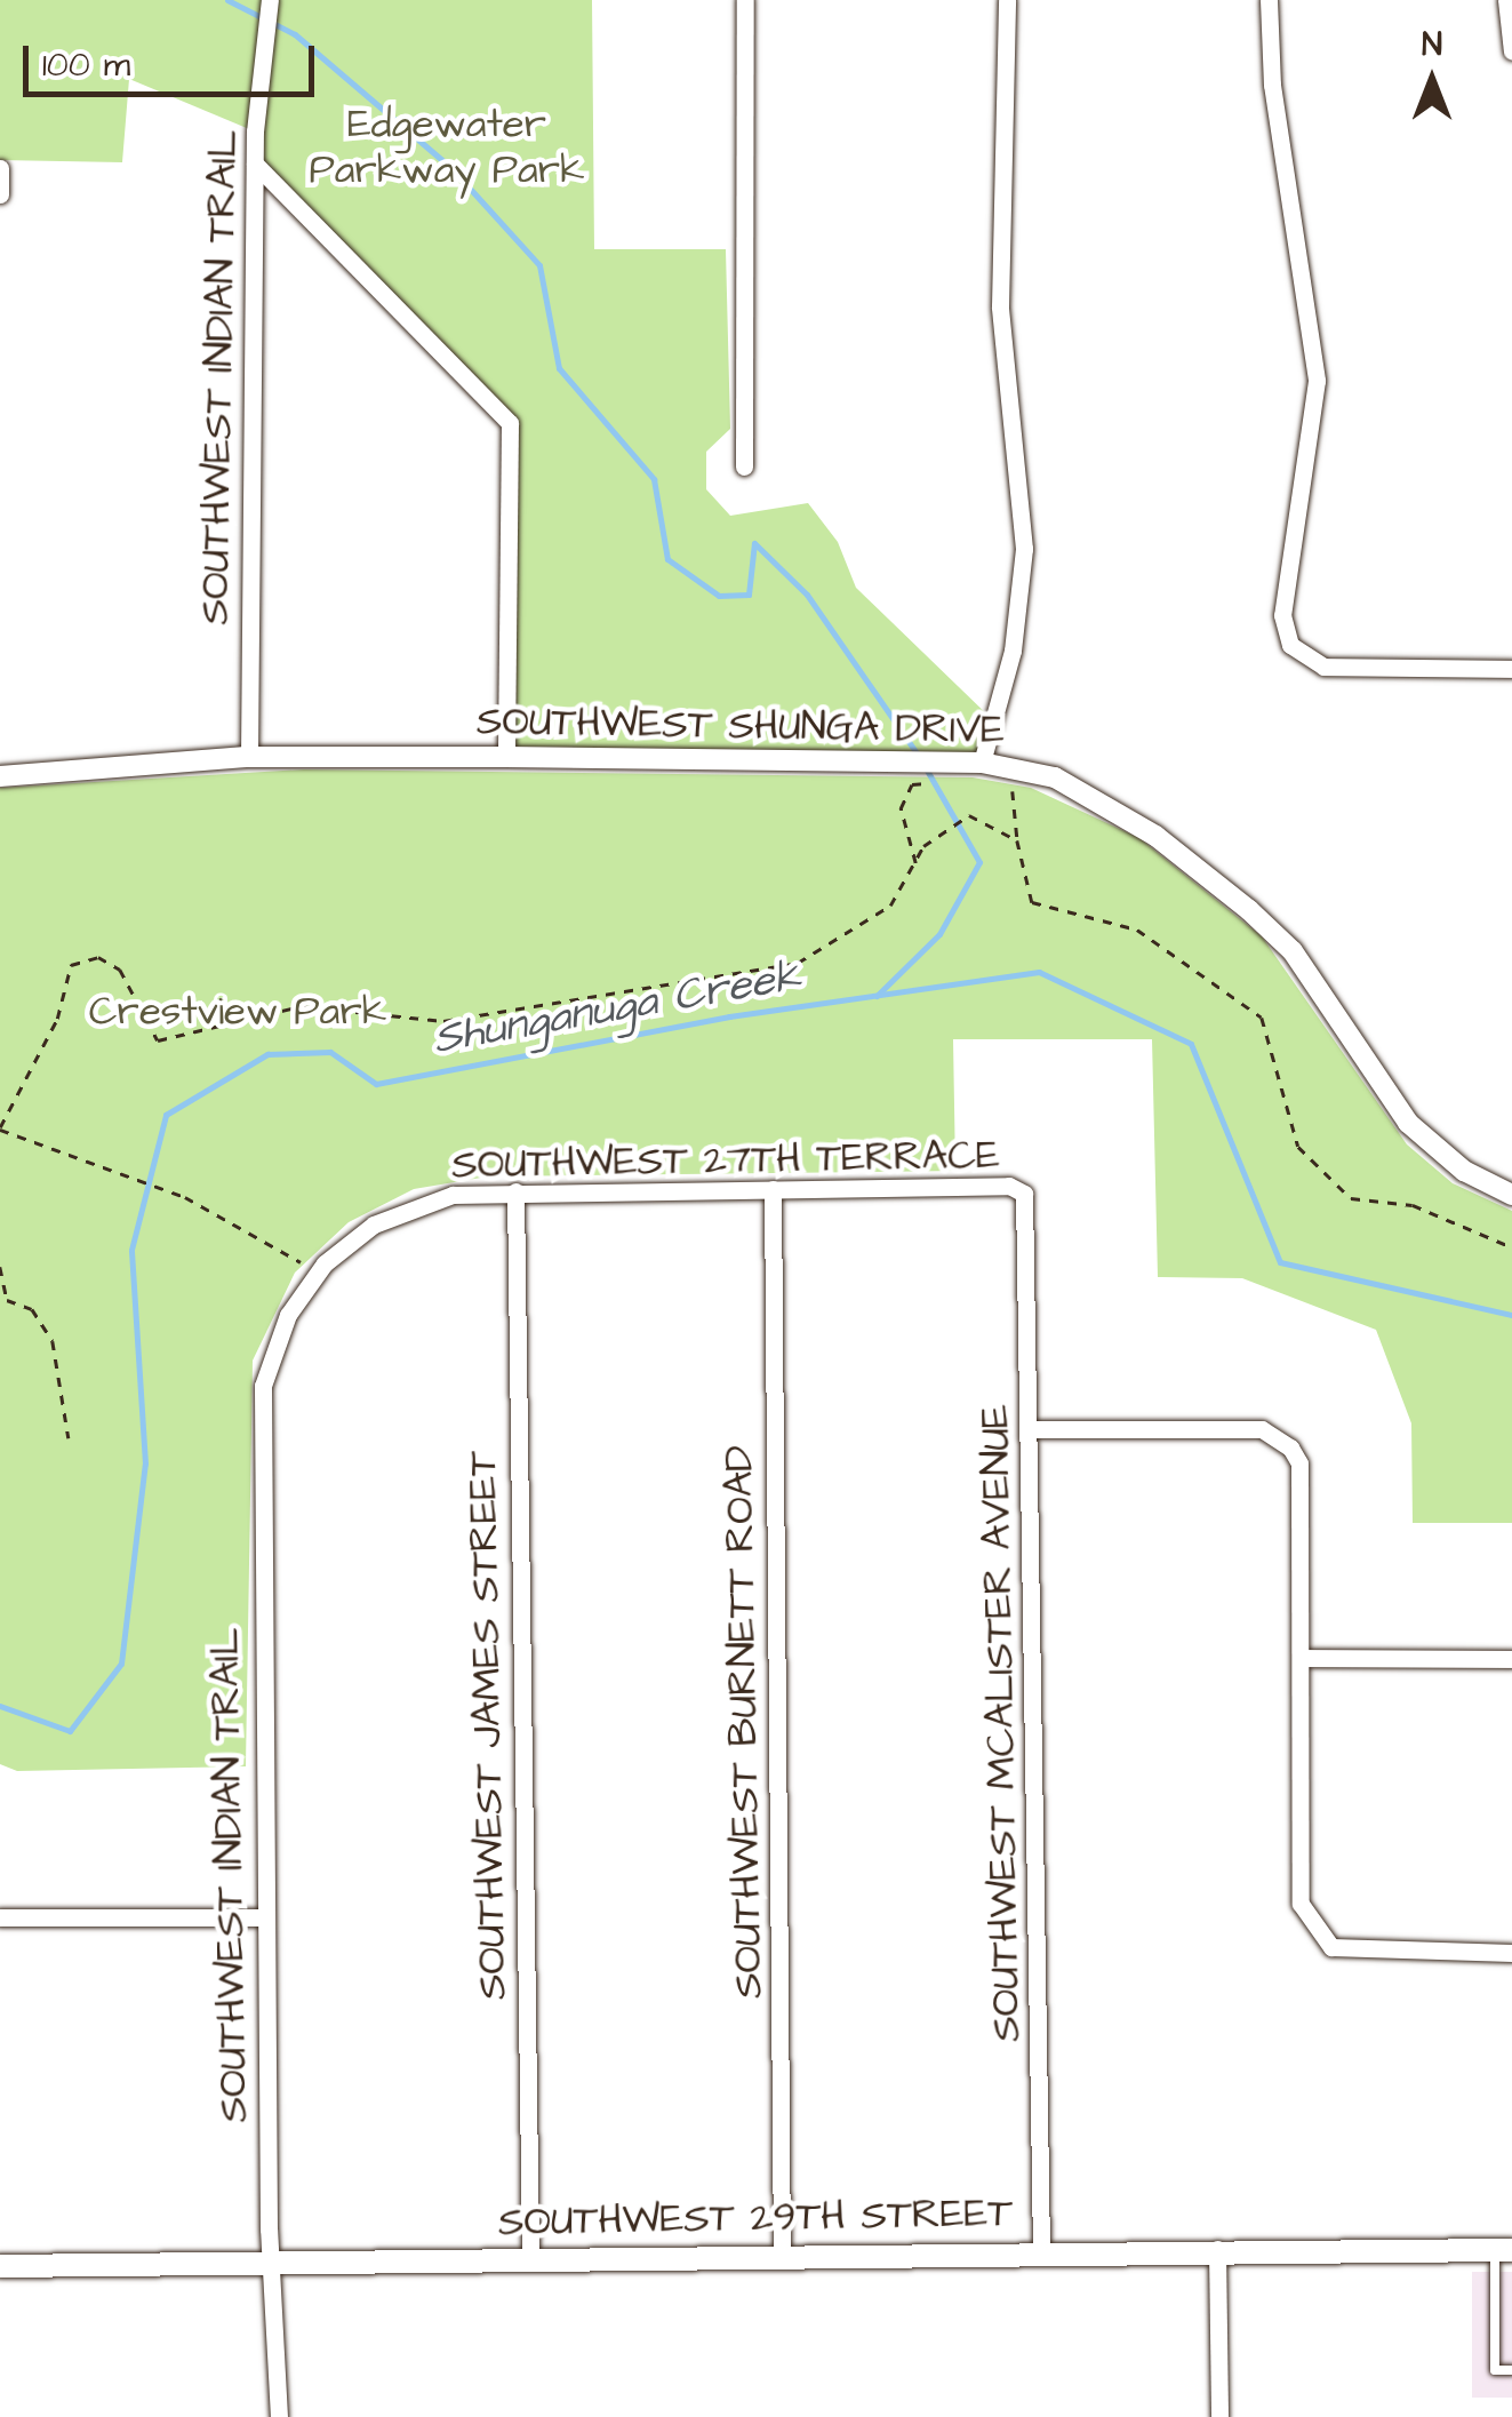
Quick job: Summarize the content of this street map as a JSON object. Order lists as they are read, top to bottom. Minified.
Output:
{"streets":{"main road":["SOUTHWEST 29TH STREET"],"street":["SOUTHWEST INDIAN TRAIL","SOUTHWEST SHUNGA DRIVE","SOUTHWEST 27TH TERRACE","SOUTHWEST BURNETT ROAD","SOUTHWEST MCALISTER AVENUE","SOUTHWEST JAMES STREET"]},"crossings":[["SOUTHWEST INDIAN TRAIL","SOUTHWEST SHUNGA DRIVE"],["SOUTHWEST INDIAN TRAIL","SOUTHWEST 27TH TERRACE"],["SOUTHWEST INDIAN TRAIL","SOUTHWEST 29TH STREET"],["SOUTHWEST 27TH TERRACE","SOUTHWEST BURNETT ROAD"],["SOUTHWEST 27TH TERRACE","SOUTHWEST MCALISTER AVENUE"],["SOUTHWEST 27TH TERRACE","SOUTHWEST JAMES STREET"],["SOUTHWEST BURNETT ROAD","SOUTHWEST 29TH STREET"],["SOUTHWEST MCALISTER AVENUE","SOUTHWEST 29TH STREET"],["SOUTHWEST JAMES STREET","SOUTHWEST 29TH STREET"]],"water":["Shunganuga Creek"],"parks":["Edgewater Parkway Park","Crestview Park"],"scale_bar":"100 m","north":"top"}
